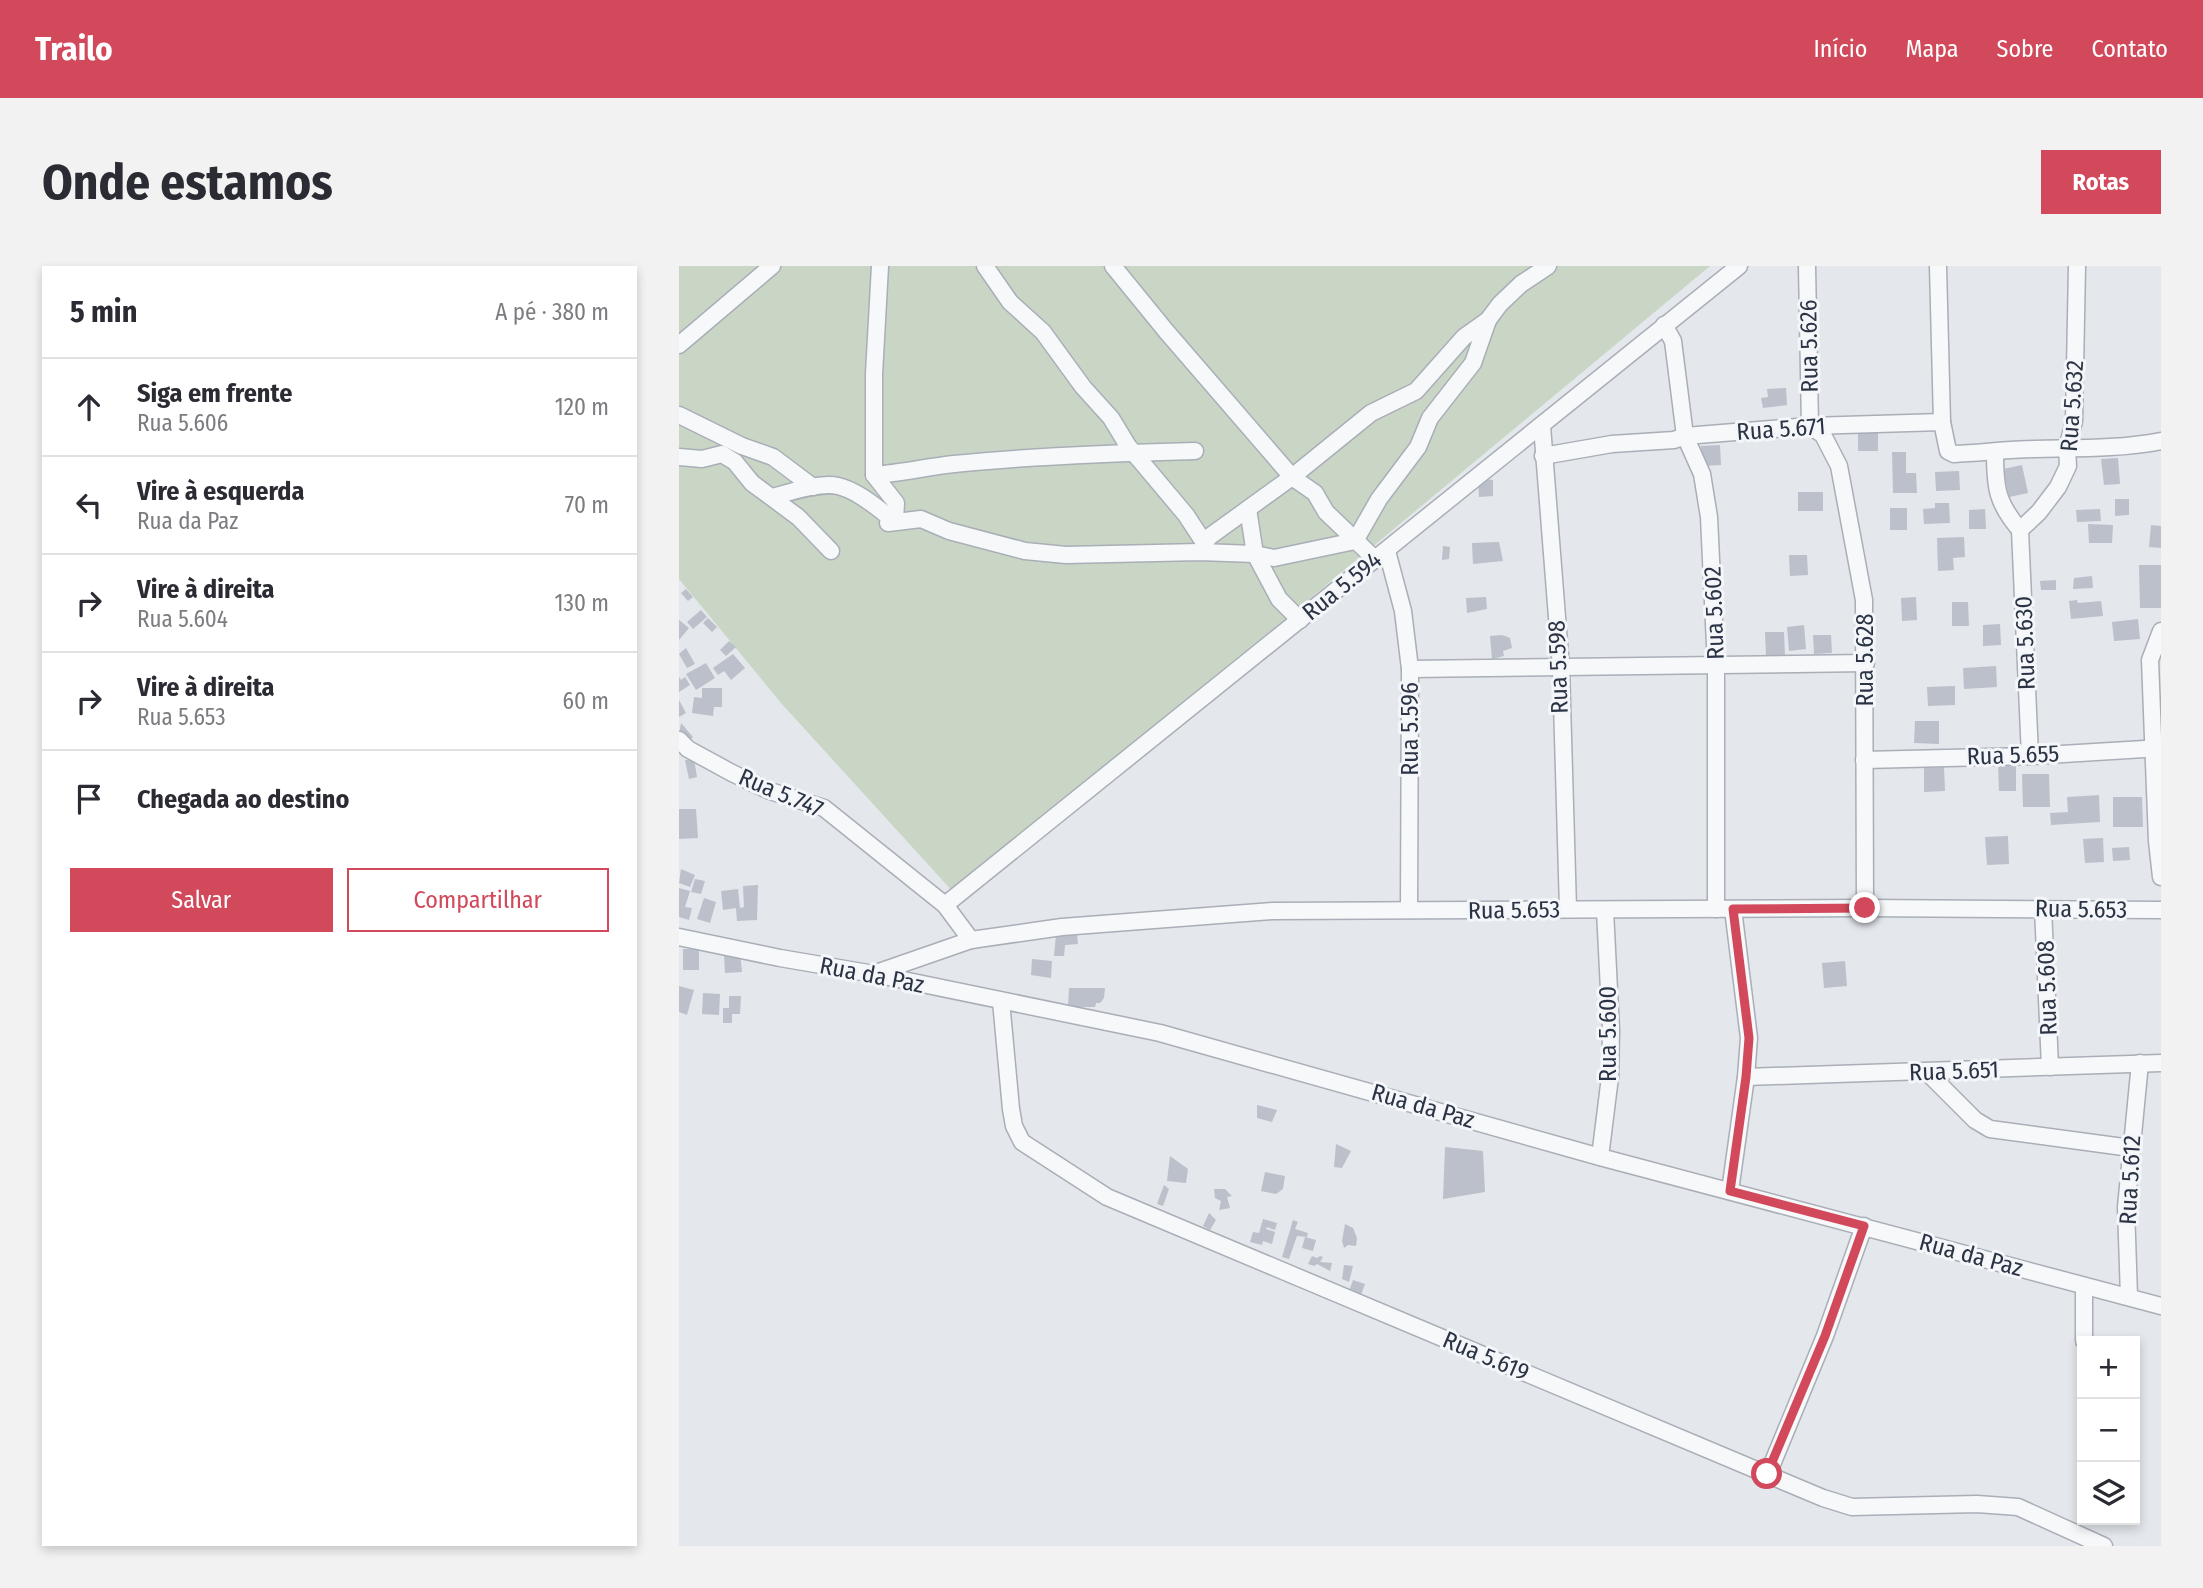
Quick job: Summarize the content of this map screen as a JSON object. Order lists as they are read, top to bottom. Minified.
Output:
{"streets":{"street":["Rua 5.626","Rua 5.632","Rua 5.671","Rua 5.594","Rua 5.602","Rua 5.630","Rua 5.628","Rua 5.598","Rua 5.596","Rua 5.655","Rua 5.747","Rua 5.653","Rua da Paz","Rua 5.608","Rua 5.600","Rua 5.651","Rua 5.612","Rua 5.619"]},"crossings":[["Rua 5.626","Rua 5.671"],["Rua 5.626","Rua 5.628"],["Rua 5.632","Rua 5.630"],["Rua 5.671","Rua 5.602"],["Rua 5.671","Rua 5.628"],["Rua 5.671","Rua 5.598"],["Rua 5.594","Rua 5.602"],["Rua 5.594","Rua 5.598"],["Rua 5.594","Rua 5.596"],["Rua 5.594","Rua 5.747"],["Rua 5.602","Rua 5.653"],["Rua 5.630","Rua 5.655"],["Rua 5.628","Rua 5.655"],["Rua 5.628","Rua 5.653"],["Rua 5.598","Rua 5.653"],["Rua 5.596","Rua 5.653"],["Rua 5.747","Rua 5.653"],["Rua 5.653","Rua da Paz"],["Rua 5.653","Rua 5.608"],["Rua 5.653","Rua 5.600"],["Rua da Paz","Rua 5.600"],["Rua da Paz","Rua 5.612"],["Rua da Paz","Rua 5.619"],["Rua 5.608","Rua 5.651"],["Rua 5.651","Rua 5.612"]],"page":{"header":"Trailo","nav":["Início","Mapa","Sobre","Contato"],"buttons":["Rotas",["Salvar","Compartilhar"]],"title":"Onde estamos","heading":["5 min","A pé · 380 m"],"list":[["Siga em frente","Rua 5.606","120 m"],["Vire à esquerda","Rua da Paz","70 m"],["Vire à direita","Rua 5.604","130 m"],["Vire à direita","Rua 5.653","60 m"],"Chegada ao destino"],"map_buttons":["+","−"]}}
